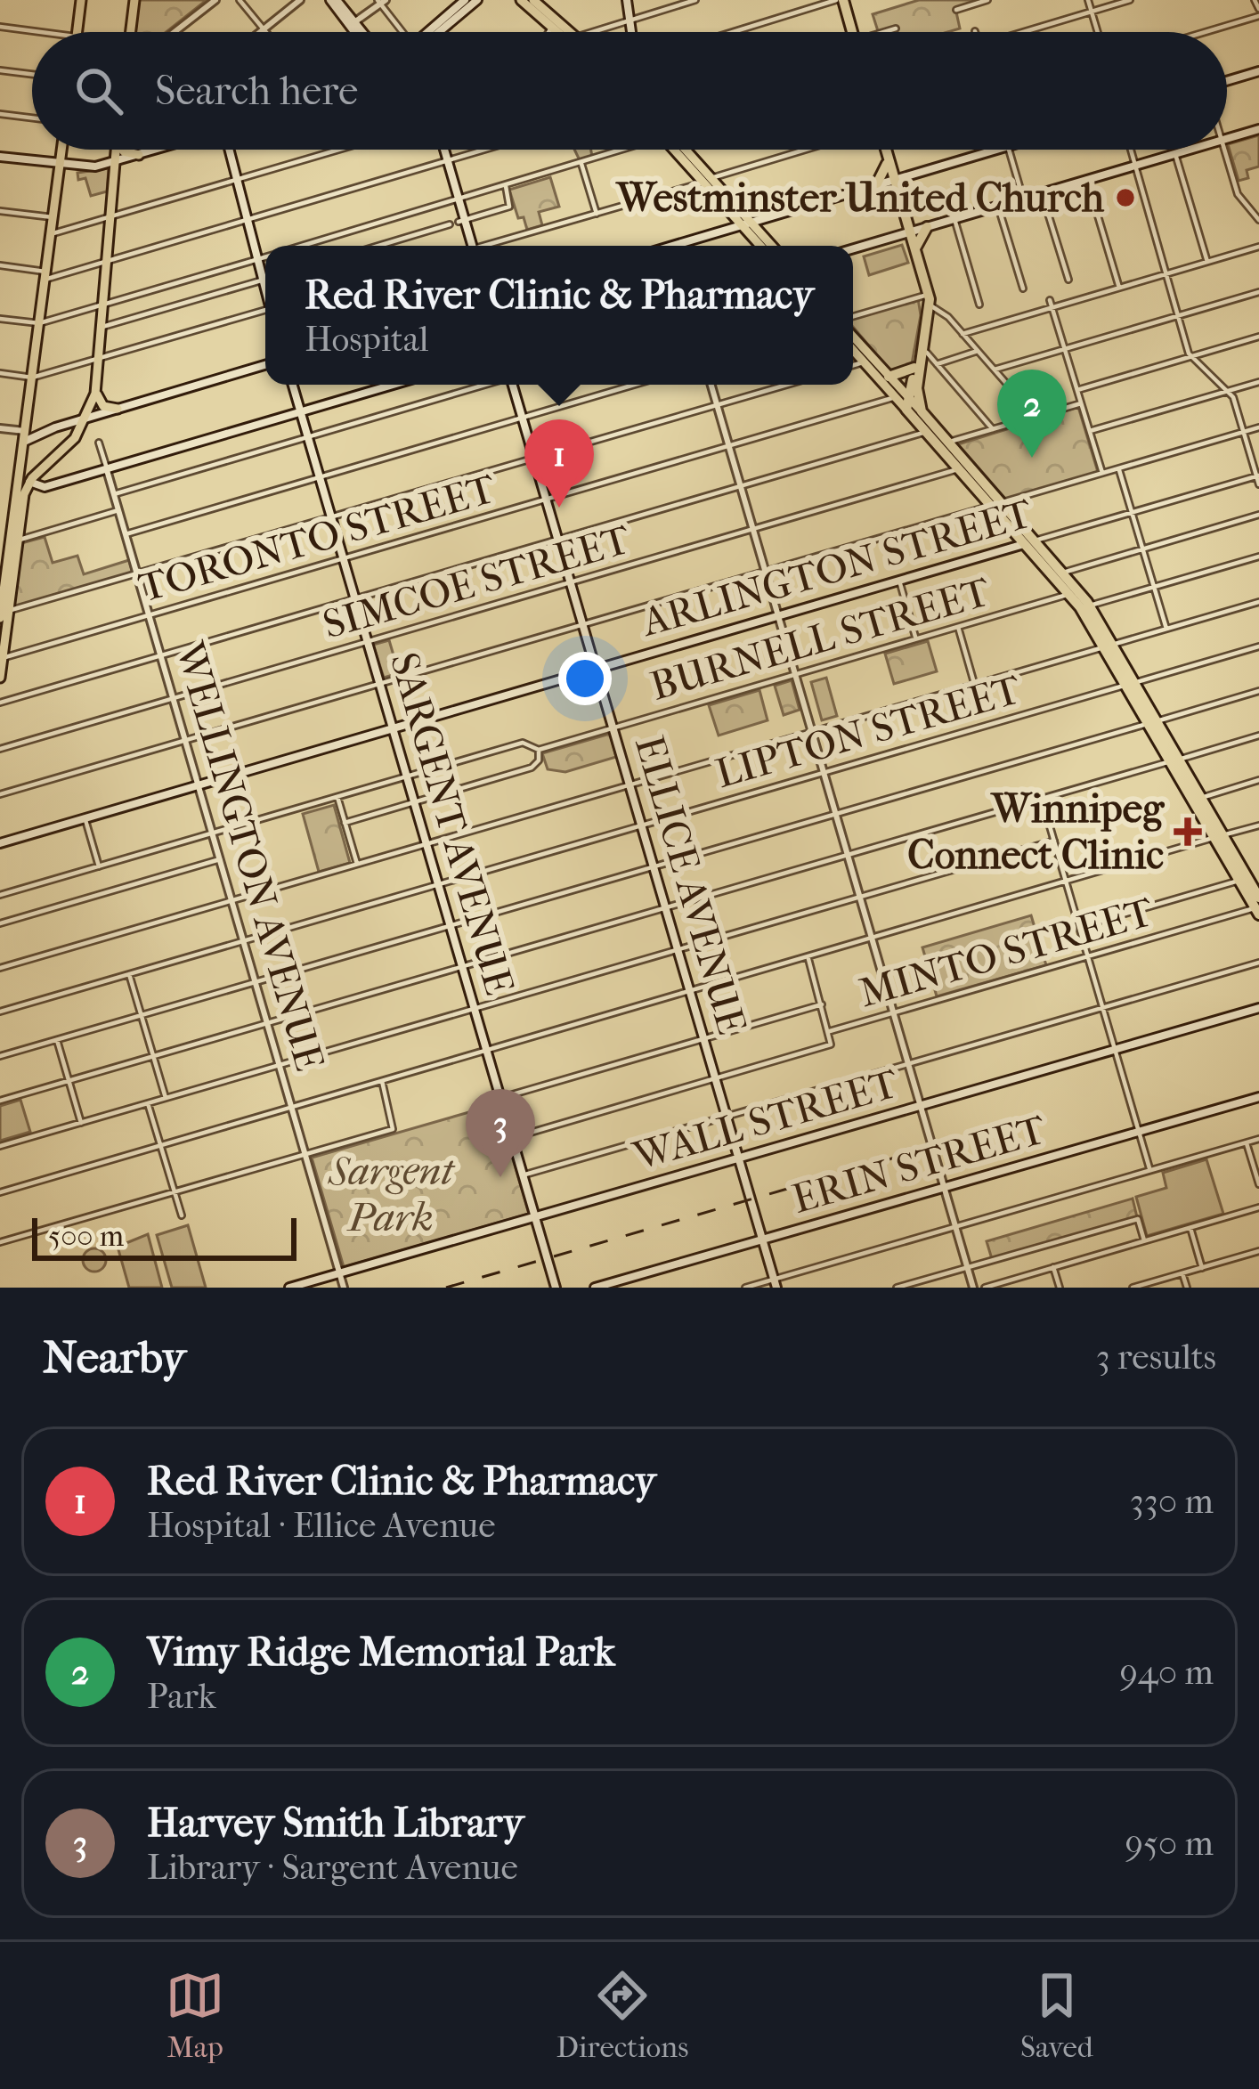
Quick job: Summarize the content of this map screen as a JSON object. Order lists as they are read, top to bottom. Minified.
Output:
{"streets":{"main road":["ARLINGTON STREET","SARGENT AVENUE","ELLICE AVENUE","WALL STREET","ERIN STREET"],"street":["TORONTO STREET","SIMCOE STREET","BURNELL STREET","LIPTON STREET","WELLINGTON AVENUE","MINTO STREET"]},"crossings":[["TORONTO STREET","SARGENT AVENUE"],["TORONTO STREET","WELLINGTON AVENUE"],["TORONTO STREET","ELLICE AVENUE"],["ARLINGTON STREET","SARGENT AVENUE"],["ARLINGTON STREET","WELLINGTON AVENUE"],["ARLINGTON STREET","ELLICE AVENUE"],["SIMCOE STREET","SARGENT AVENUE"],["SIMCOE STREET","WELLINGTON AVENUE"],["SIMCOE STREET","ELLICE AVENUE"],["BURNELL STREET","SARGENT AVENUE"],["BURNELL STREET","ELLICE AVENUE"],["LIPTON STREET","SARGENT AVENUE"],["LIPTON STREET","WELLINGTON AVENUE"],["LIPTON STREET","ELLICE AVENUE"],["SARGENT AVENUE","MINTO STREET"],["SARGENT AVENUE","WALL STREET"],["WELLINGTON AVENUE","WALL STREET"],["ELLICE AVENUE","MINTO STREET"],["ELLICE AVENUE","WALL STREET"],["ELLICE AVENUE","ERIN STREET"]],"parks":["Sargent Park"],"places":{"other":["Westminster United Church"],"health":["Winnipeg Connect Clinic"]},"scale_bar":"500 m","page":{"search":"Search here","popup":["Red River Clinic & Pharmacy","Hospital"],"pins":["2","1","3"],"scale":"500 m","heading":["Nearby","3 results"],"list":[{"mark":"1","name":"Red River Clinic & Pharmacy","note":"Hospital · Ellice Avenue","value":"330 m"},{"mark":"2","name":"Vimy Ridge Memorial Park","note":"Park","value":"940 m"},{"mark":"3","name":"Harvey Smith Library","note":"Library · Sargent Avenue","value":"950 m"}],"nav":["Map","Directions","Saved"]}}
